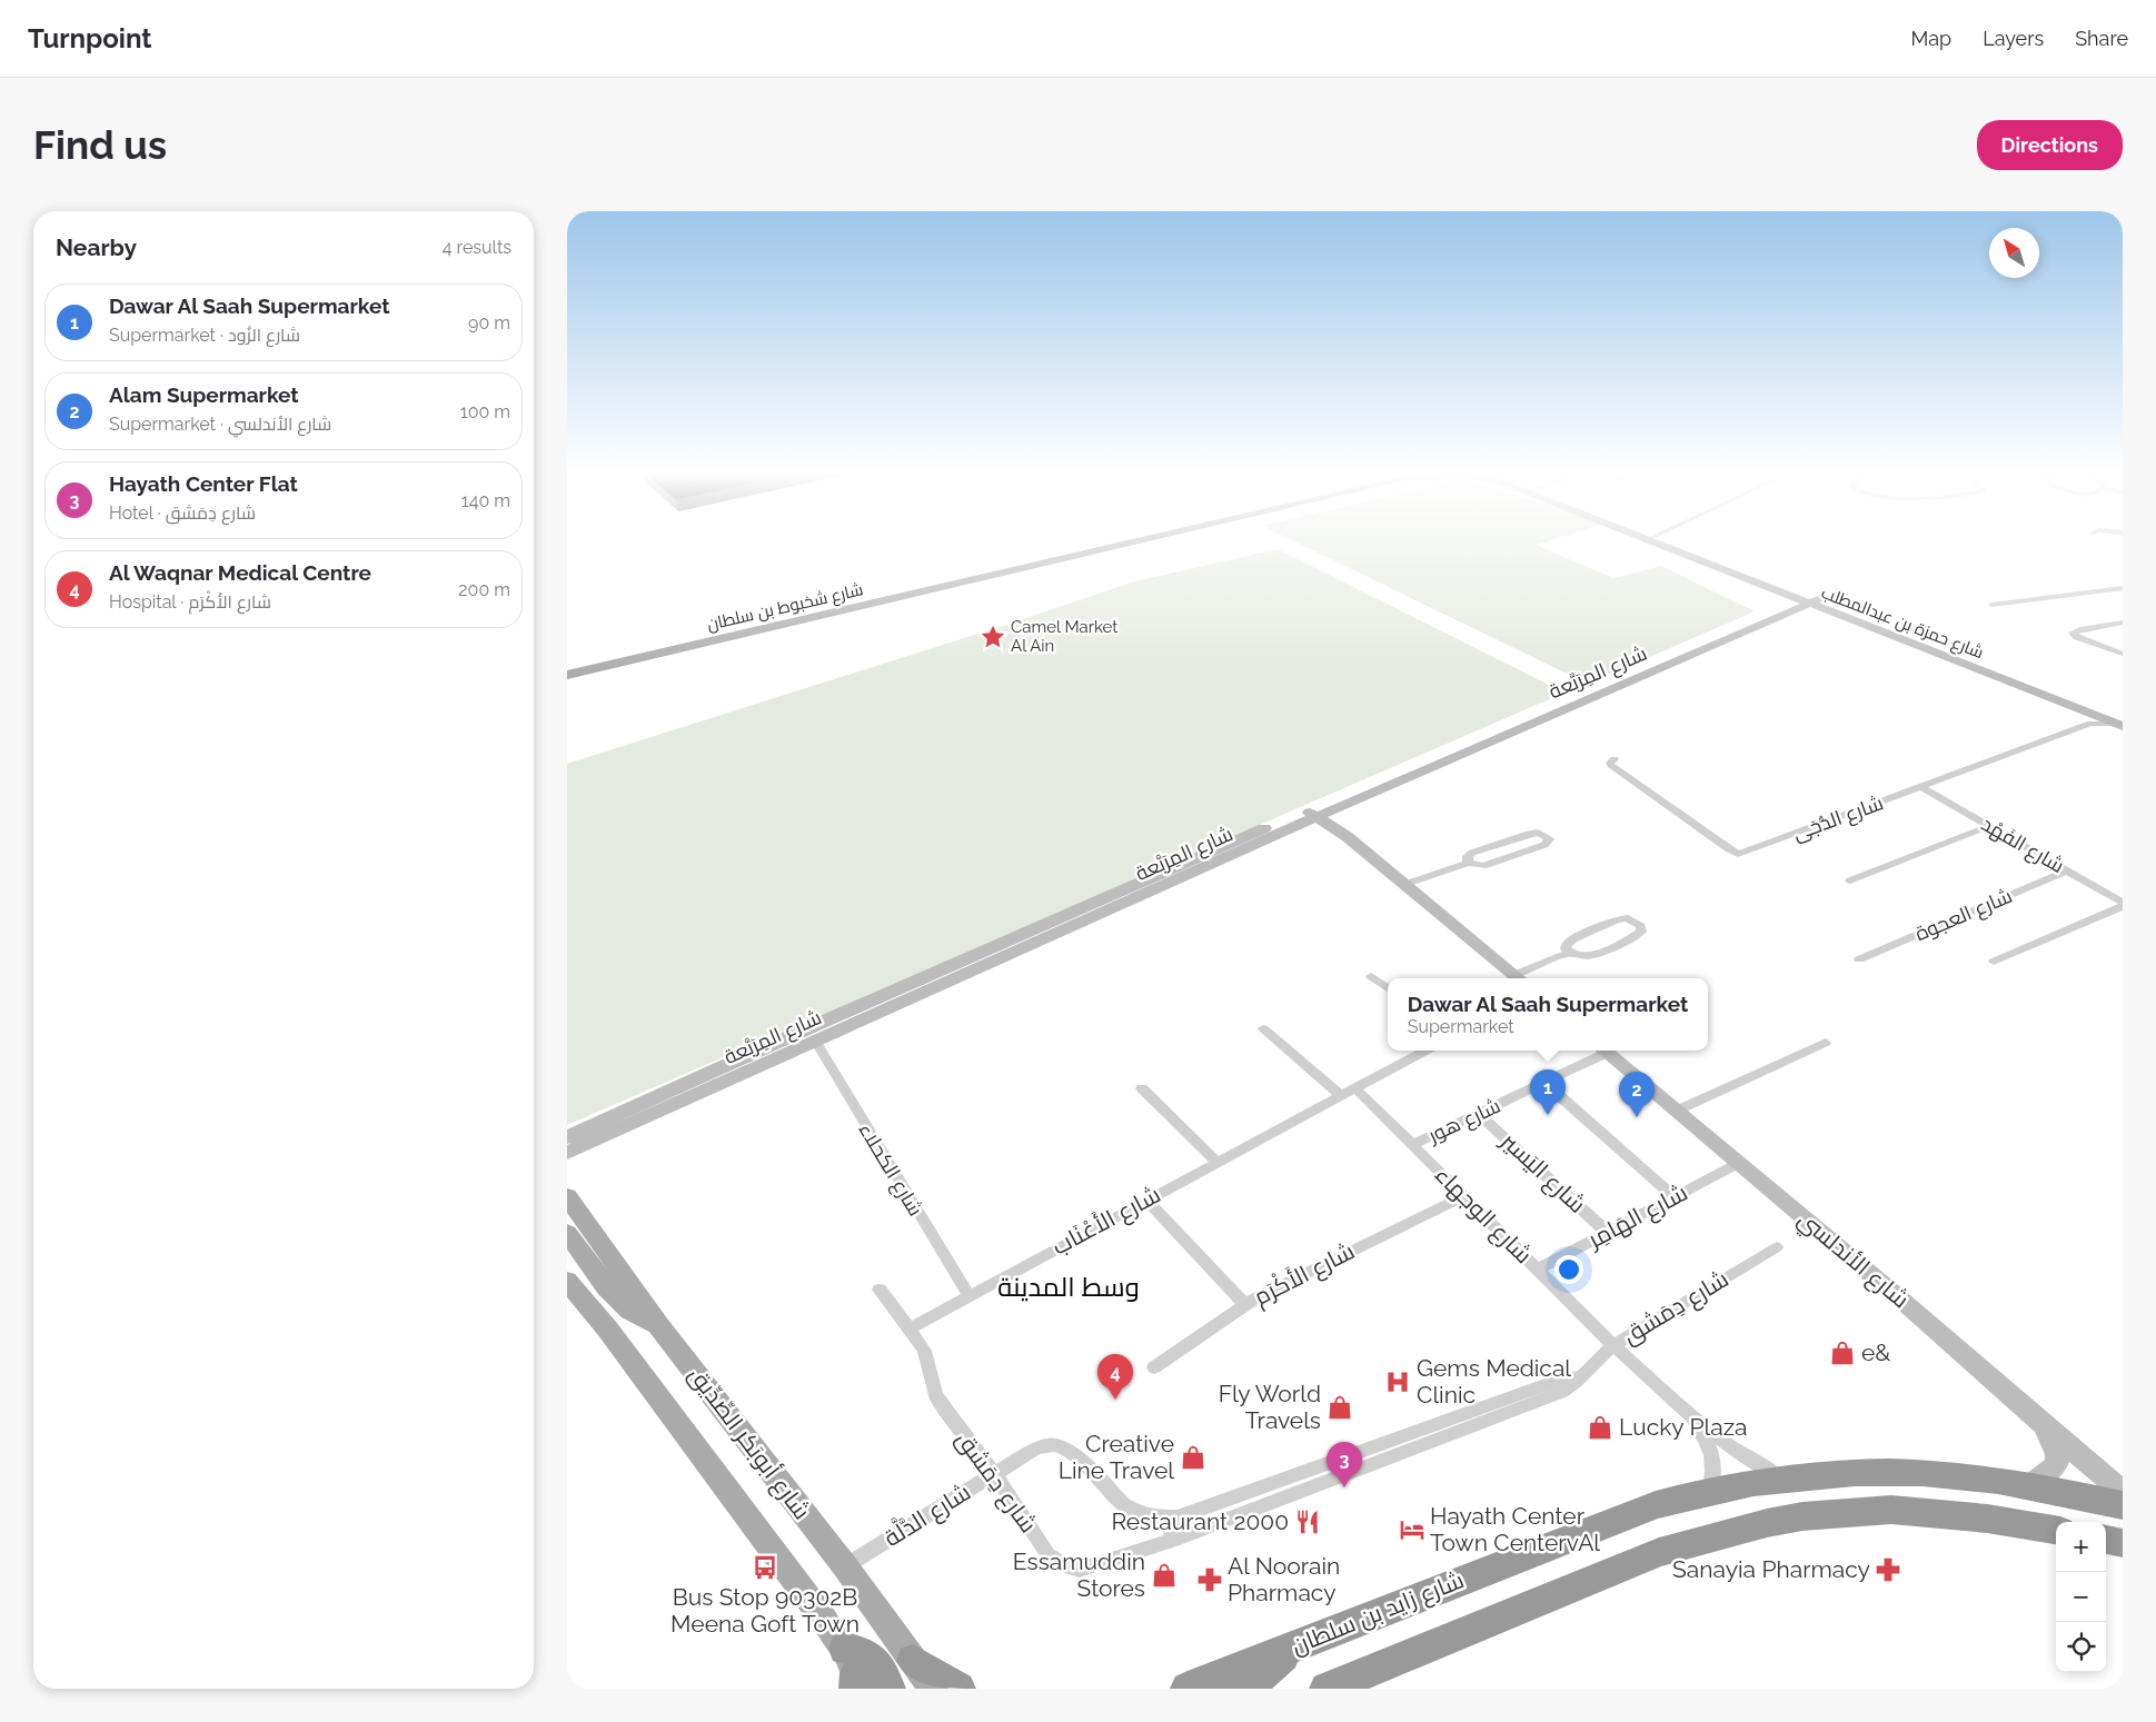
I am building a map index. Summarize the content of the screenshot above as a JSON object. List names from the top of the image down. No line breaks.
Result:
{"streets":{"highway":["شارع زايد بن سلطان"],"main road":["شارع شخبوط بن سلطان","شارع أبوبَكر الصِّدِّيق"],"street":["شارع حمزة بن عبدالمطلب","شارع المِرَبَّعة","شارع الدُّجَى","شارع الفَهْد","شارع العجوة","شارع هور","شارع الكحلاء","شارع اليَسير","شارع الوجهاء","شارع الهَامِر","شارع الأَعْنَاب","شارع الأندلسي","شارع الأَكْرَم","شارع دِمَشق","شارع الدَّلَّة"]},"crossings":[["شارع حمزة بن عبدالمطلب","شارع المِرَبَّعة"],["شارع حمزة بن عبدالمطلب","شارع الدُّجَى"],["شارع المِرَبَّعة","شارع الكحلاء"],["شارع الدُّجَى","شارع الفَهْد"],["شارع الفَهْد","شارع العجوة"],["شارع هور","شارع اليَسير"],["شارع هور","شارع الوجهاء"],["شارع الكحلاء","شارع الأَعْنَاب"],["شارع اليَسير","شارع الهَامِر"],["شارع الوجهاء","شارع الهَامِر"],["شارع الوجهاء","شارع الأَعْنَاب"],["شارع الوجهاء","شارع الأَكْرَم"],["شارع الوجهاء","شارع دِمَشق"],["شارع الوجهاء","شارع زايد بن سلطان"],["شارع الهَامِر","شارع الأندلسي"],["شارع الأَعْنَاب","شارع دِمَشق"],["شارع الأندلسي","شارع زايد بن سلطان"],["شارع دِمَشق","شارع الدَّلَّة"],["شارع أبوبَكر الصِّدِّيق","شارع الدَّلَّة"]],"districts":["وسط المدينة"],"places":{"place":["Camel Market Al Ain"],"shop":["e&","Fly World Travels","Lucky Plaza","Creative Line Travel","Essamuddin Stores"],"hospital":["Gems Medical Clinic"],"restaurant":["Restaurant 2000"],"hotel":["Hayath Center Town CentervAl"],"bus stop":["Bus Stop 90302B Meena Goft Town"],"pharmacy":["Sanayia Pharmacy","Al Noorain Pharmacy"]},"north":"top left","page":{"header":"Turnpoint","nav":["Map","Layers","Share"],"buttons":"Directions","title":"Find us","heading":["Nearby","4 results"],"list":[{"mark":"1","name":"Dawar Al Saah Supermarket","note":"Supermarket · شارع الزُود","value":"90 m"},{"mark":"2","name":"Alam Supermarket","note":"Supermarket · شارع الأندلسي","value":"100 m"},{"mark":"3","name":"Hayath Center Flat","note":"Hotel · شارع دِمَشق","value":"140 m"},{"mark":"4","name":"Al Waqnar Medical Centre","note":"Hospital · شارع الأَكْرَم","value":"200 m"}],"popup":["Dawar Al Saah Supermarket","Supermarket"],"pins":["1","2","4","3"],"map_buttons":["+","−"]}}
